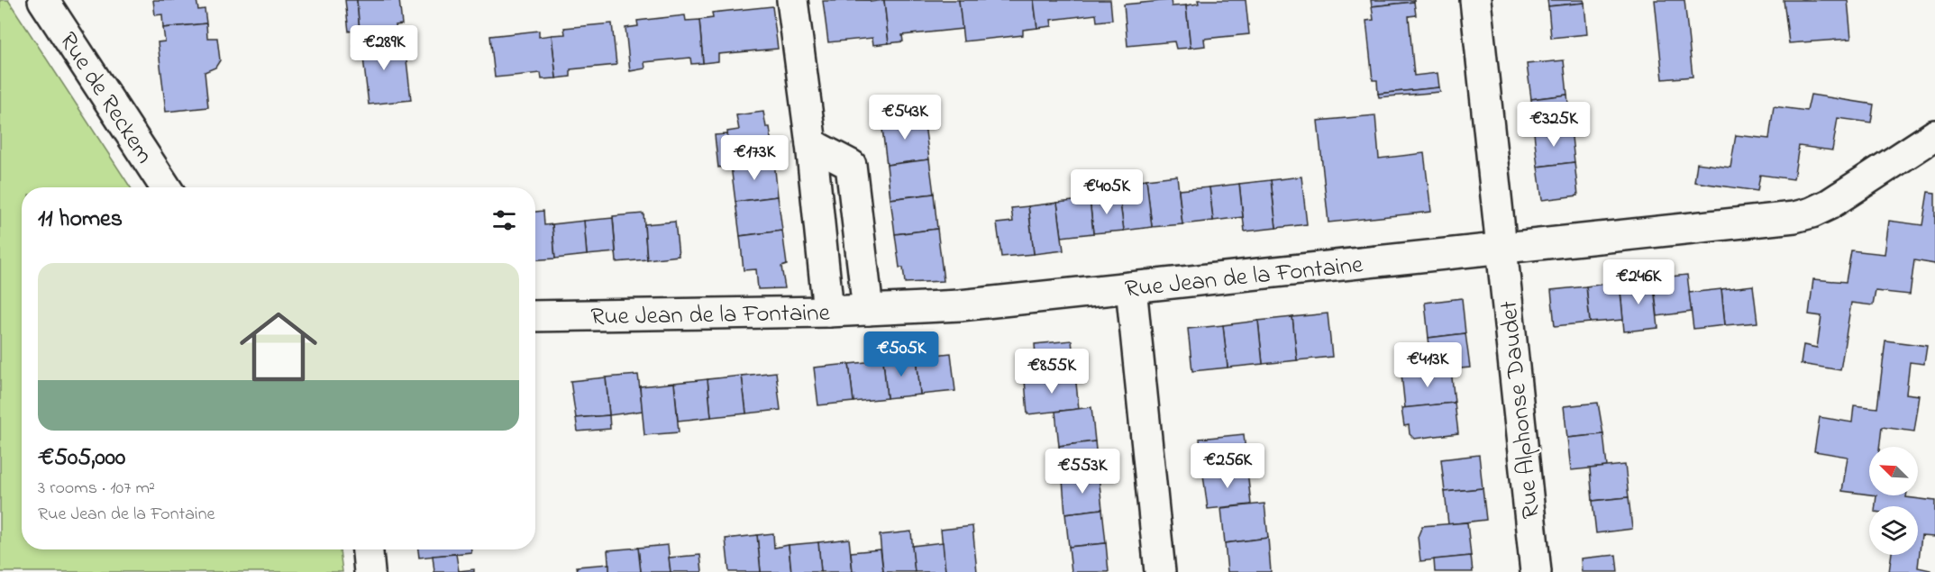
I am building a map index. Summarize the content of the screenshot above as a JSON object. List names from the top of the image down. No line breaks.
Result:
{"streets":{"street":["Rue de Reckem","Rue Jean de la Fontaine","Rue Alphonse Daudet"]},"crossings":[["Rue Jean de la Fontaine","Rue Alphonse Daudet"]],"north":"top left","page":{"price":["€289K","€543K","€325K","€173K","€405K","€246K","€505K","€413K","€855K","€256K","€553K"],"heading":"11 homes","list":[{"name":"€505,000","note":"3 rooms · 107 m² · Rue Jean de la Fontaine"}]}}
